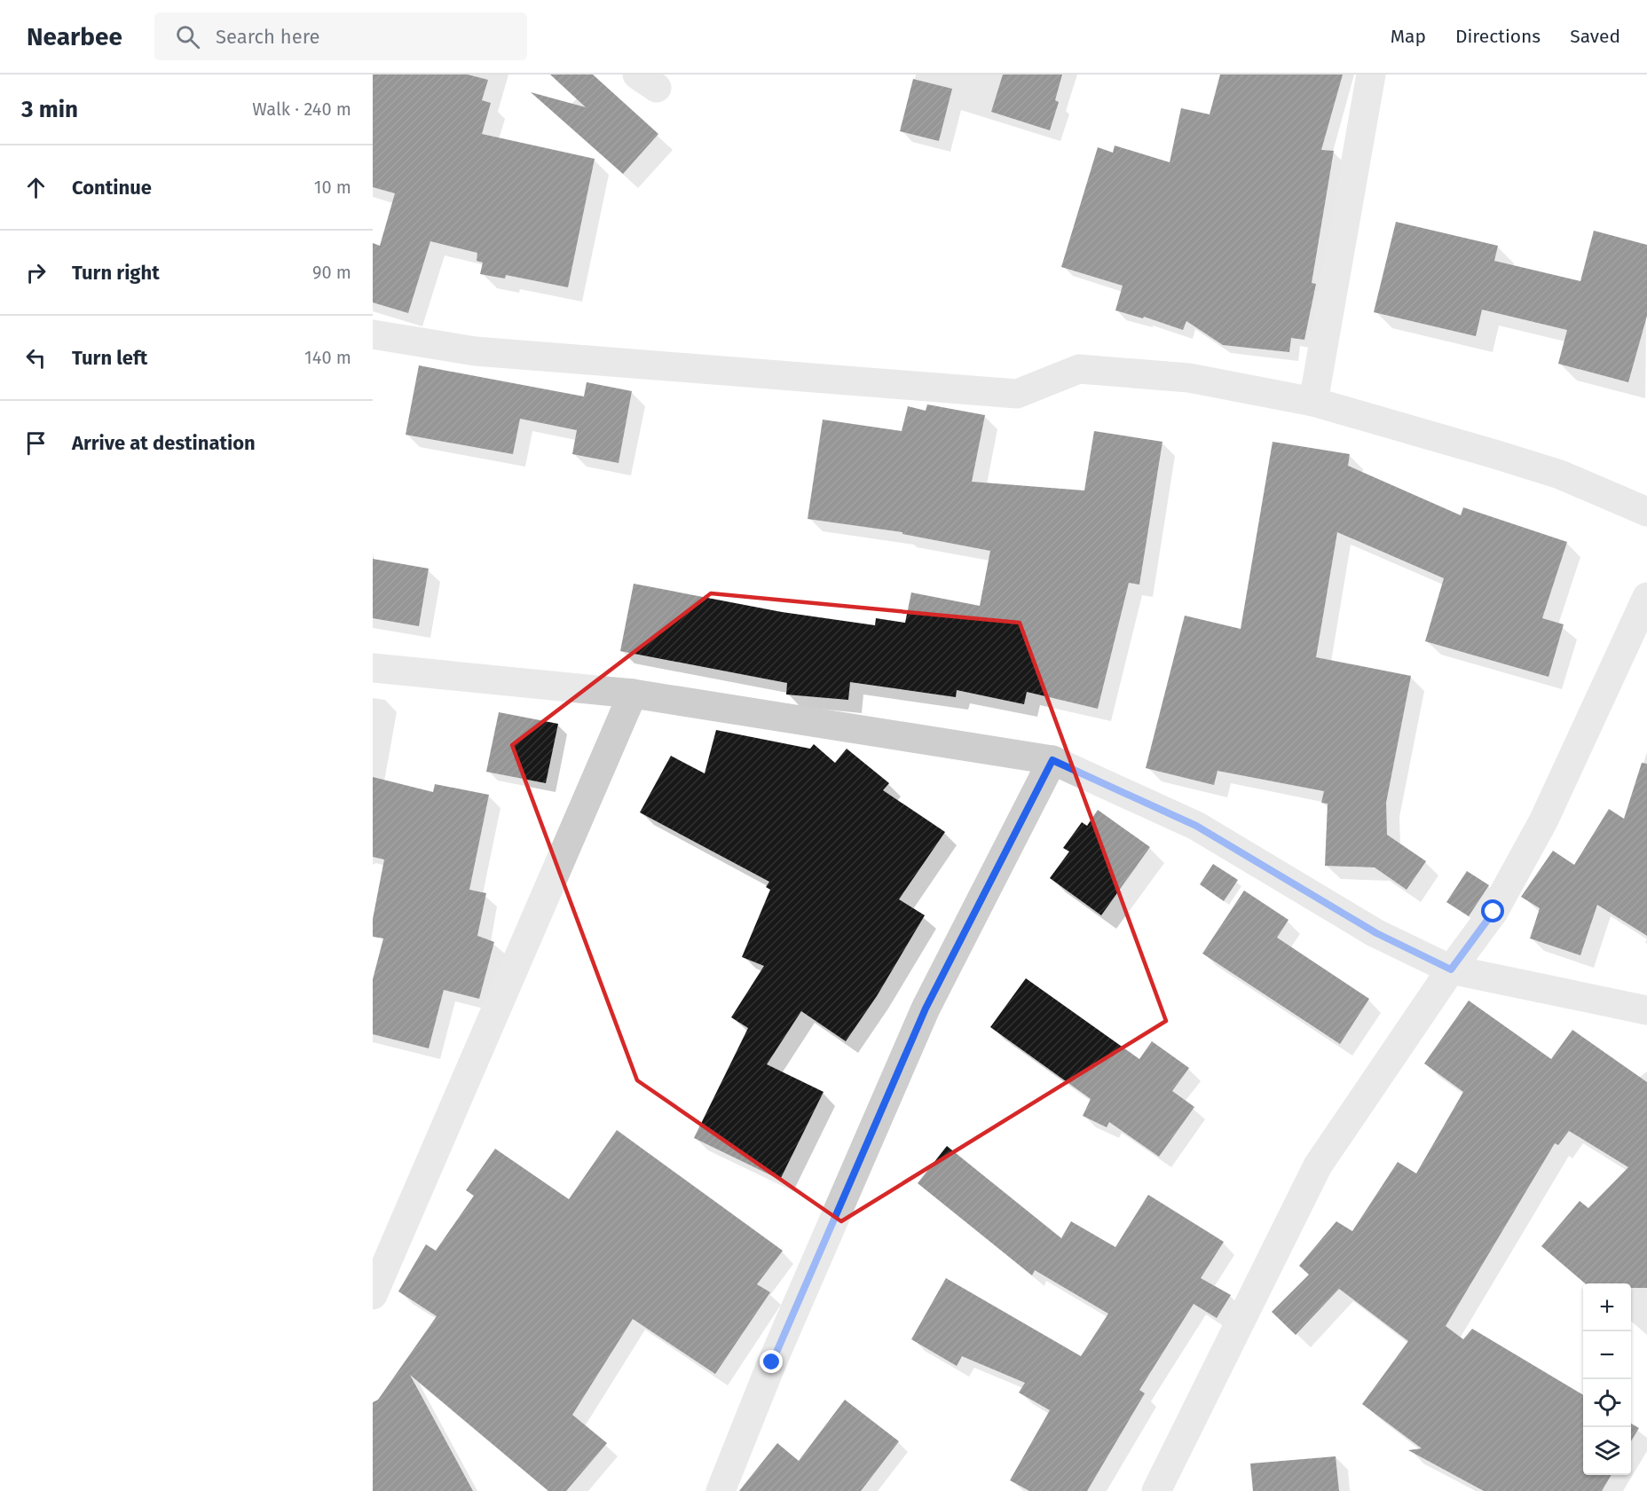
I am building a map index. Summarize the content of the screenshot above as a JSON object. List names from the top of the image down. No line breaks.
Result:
{"page":{"header":"Nearbee","search":"Search here","nav":["Map","Directions","Saved"],"heading":["3 min","Walk · 240 m"],"list":[["Continue","10 m"],["Turn right","90 m"],["Turn left","140 m"],"Arrive at destination"],"map_buttons":["+","−"]}}
